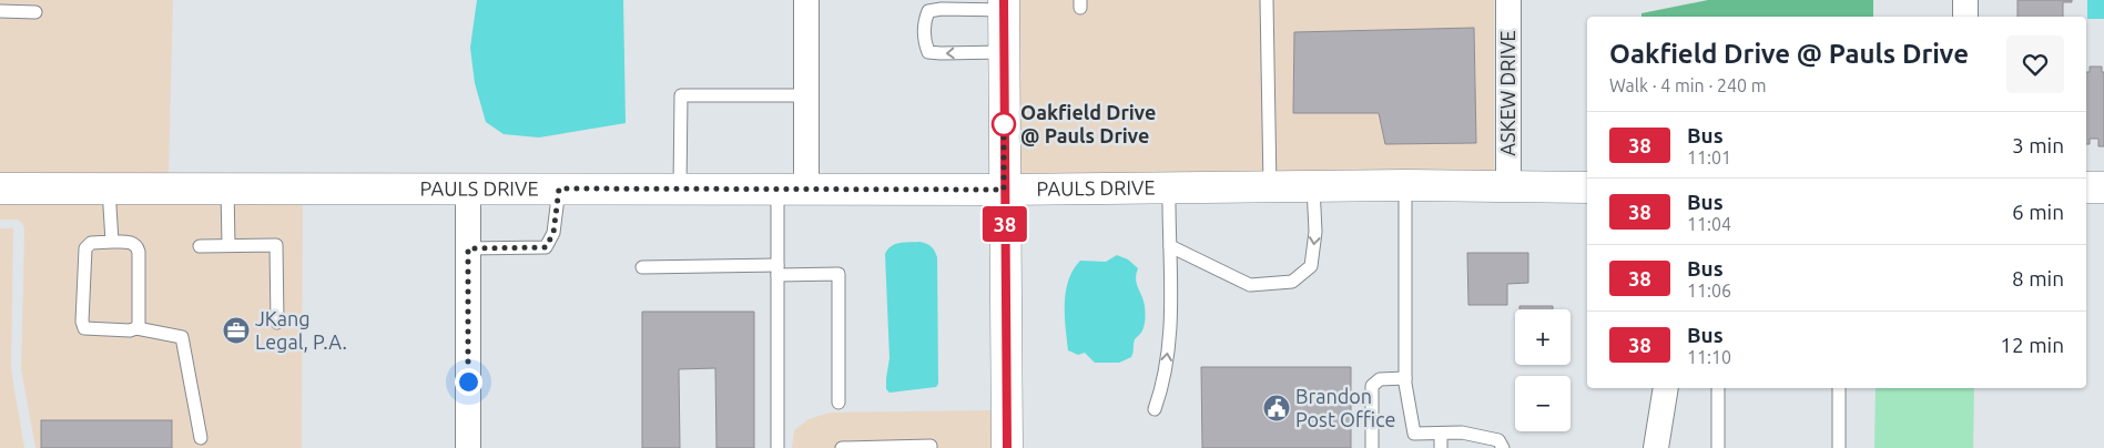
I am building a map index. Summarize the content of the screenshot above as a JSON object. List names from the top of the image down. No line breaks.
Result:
{"streets":{"street":["ASKEW DRIVE","PAULS DRIVE"]},"crossings":[["ASKEW DRIVE","PAULS DRIVE"]],"places":{"other":["Oakfield Drive @ Pauls Drive"],"office":["JKang Legal, P.A."],"public building":["Brandon Post Office"]},"lines":["bus line 38"],"page":{"on_map":"38","heading":["Oakfield Drive @ Pauls Drive","Walk · 4 min · 240 m"],"list":[{"mark":"38","name":"Bus","note":"11:01","value":"3 min"},{"mark":"38","name":"Bus","note":"11:04","value":"6 min"},{"mark":"38","name":"Bus","note":"11:06","value":"8 min"},{"mark":"38","name":"Bus","note":"11:10","value":"12 min"}],"map_buttons":["+","−"]}}
